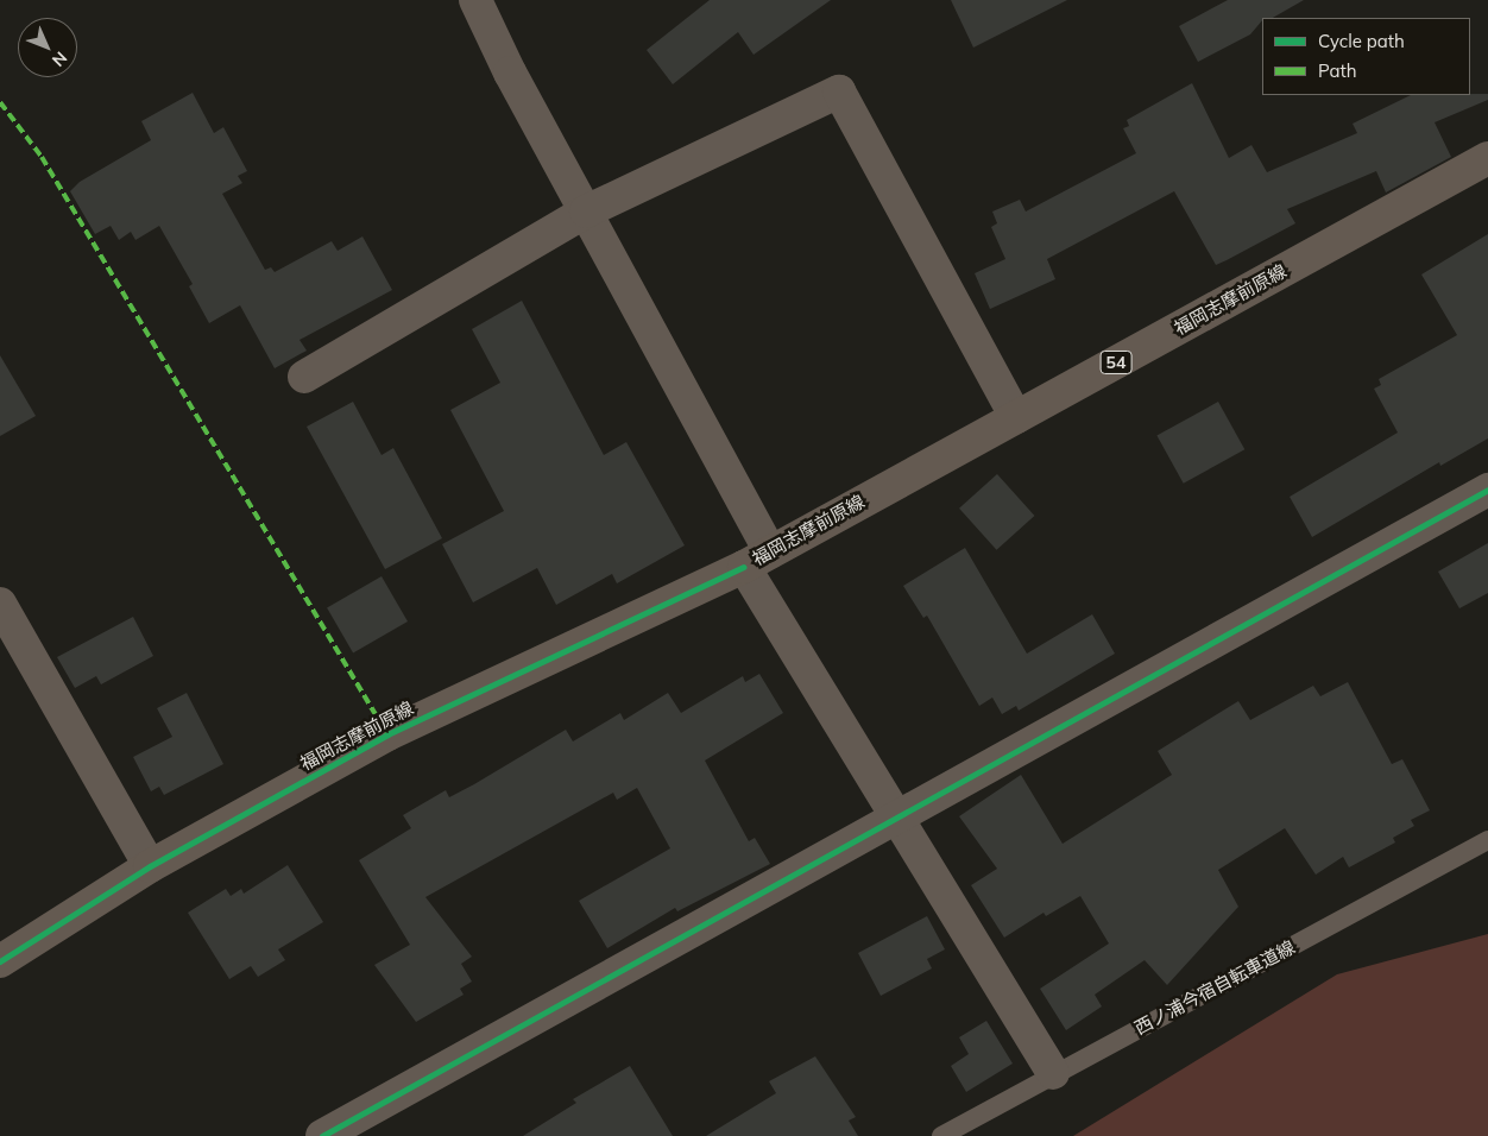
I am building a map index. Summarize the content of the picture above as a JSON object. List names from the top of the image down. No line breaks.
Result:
{"streets":{"main road":["福岡志摩前原線","54"],"lane":["西ノ浦今宿自転車道線"]},"legend":["Cycle path","Path"],"north":"bottom right"}
